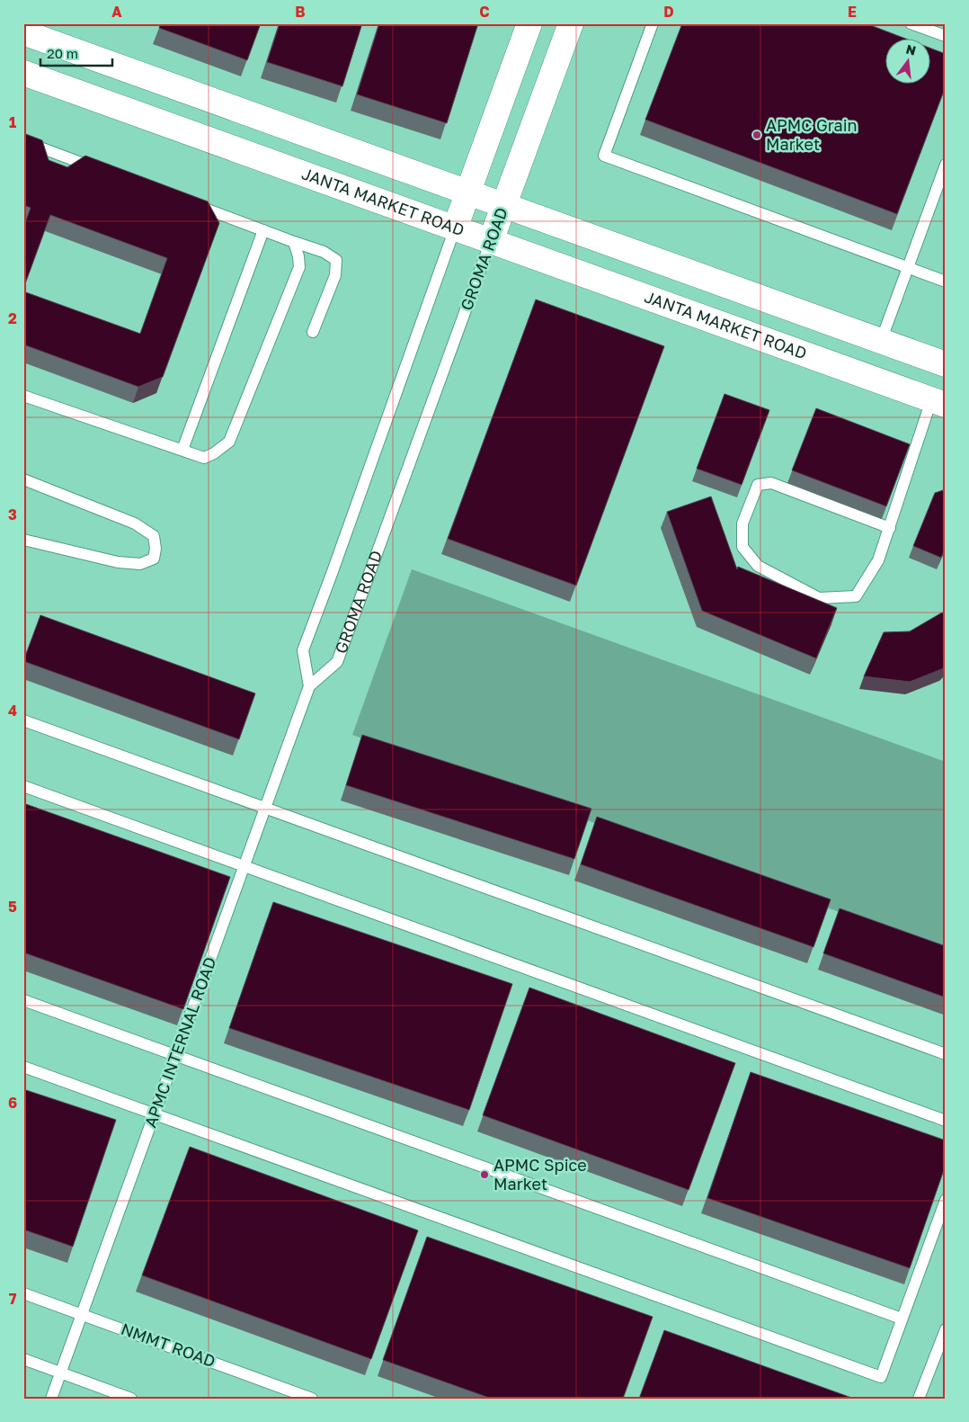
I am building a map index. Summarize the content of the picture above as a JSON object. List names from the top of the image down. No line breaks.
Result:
{"streets":{"main road":["JANTA MARKET ROAD","GROMA ROAD"],"lane":["APMC INTERNAL ROAD","NMMT ROAD"]},"crossings":[["JANTA MARKET ROAD","GROMA ROAD"],["GROMA ROAD","APMC INTERNAL ROAD"],["APMC INTERNAL ROAD","NMMT ROAD"]],"places":["APMC Grain Market","APMC Spice Market"],"scale_bar":"20 m","north":"top","grid":{"columns":["A","B","C","D","E"],"rows":["1","2","3","4","5","6","7"]}}
